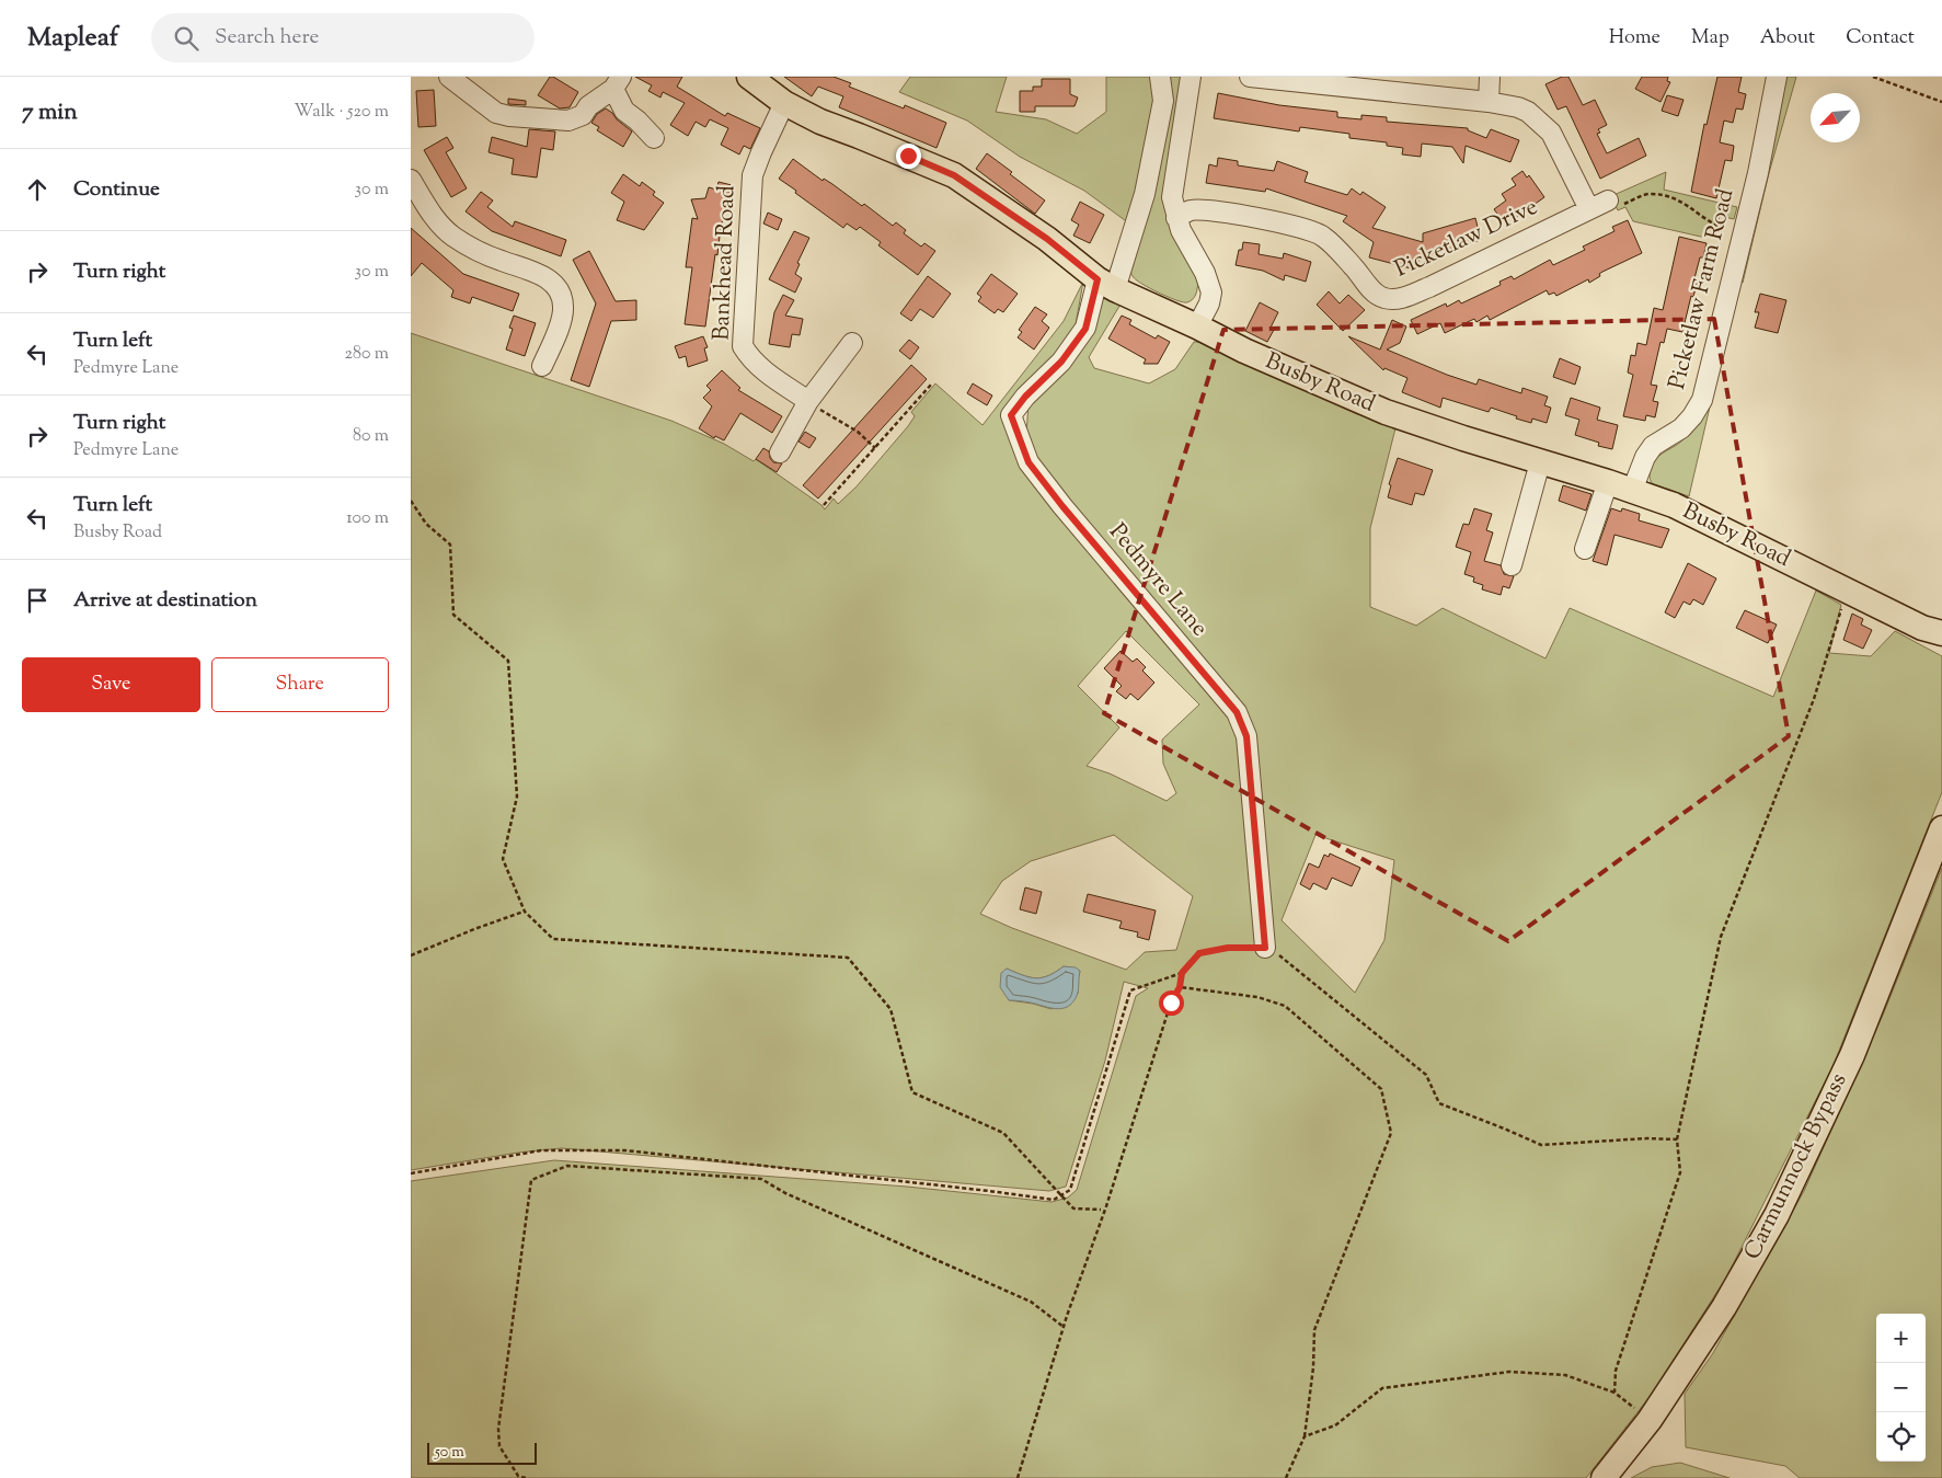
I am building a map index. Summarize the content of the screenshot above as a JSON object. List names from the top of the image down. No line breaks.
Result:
{"streets":{"main road":["Busby Road","Carmunnock Bypass"],"street":["Picketlaw Drive","Bankhead Road","Picketlaw Farm Road","Pedmyre Lane"]},"crossings":[["Bankhead Road","Busby Road"],["Picketlaw Farm Road","Busby Road"],["Busby Road","Pedmyre Lane"]],"scale_bar":"50 m","north":"bottom left","page":{"header":"Mapleaf","search":"Search here","nav":["Home","Map","About","Contact"],"heading":["7 min","Walk · 520 m"],"list":[["Continue","30 m"],["Turn right","30 m"],["Turn left","Pedmyre Lane","280 m"],["Turn right","Pedmyre Lane","80 m"],["Turn left","Busby Road","100 m"],"Arrive at destination"],"buttons":["Save","Share"],"map_buttons":["+","−"],"scale":"50 m"}}
